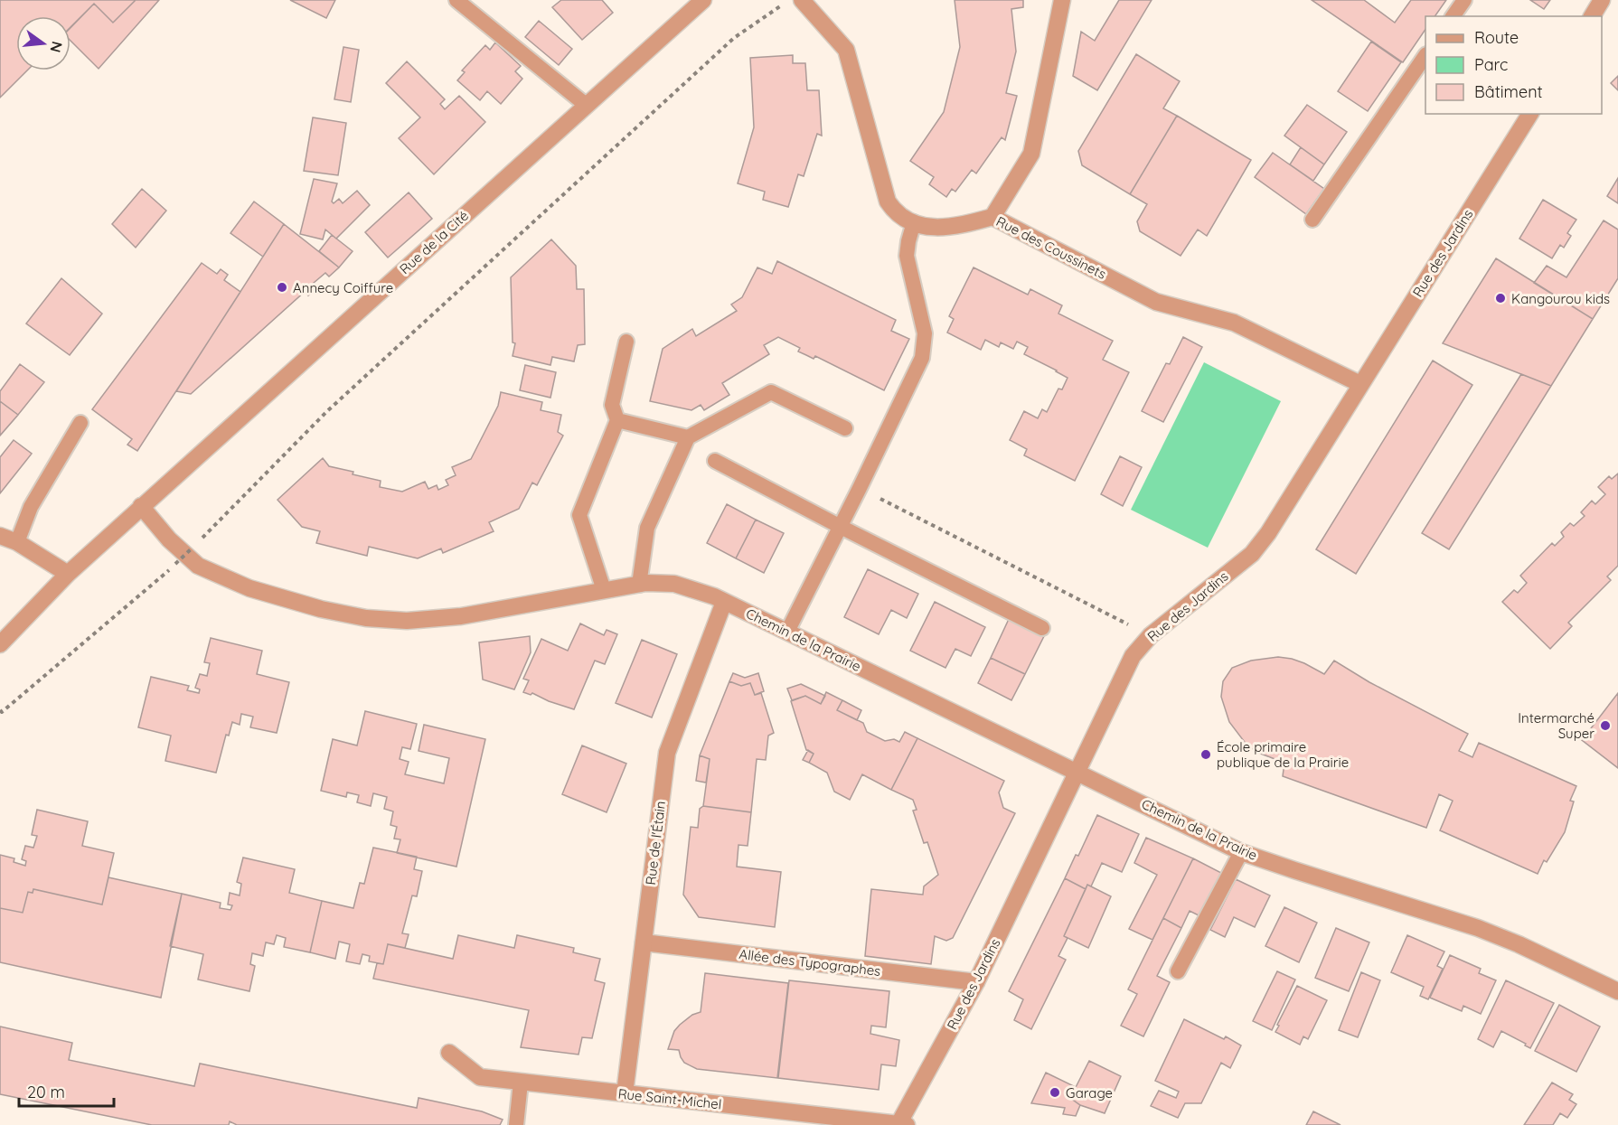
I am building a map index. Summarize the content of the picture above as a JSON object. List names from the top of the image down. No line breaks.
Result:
{"streets":{"street":["Rue de la Cité","Rue des Coussinets","Rue des Jardins","Chemin de la Prairie","Rue de l'Étain","Allée des Typographes","Rue Saint-Michel"]},"crossings":[["Rue de la Cité","Chemin de la Prairie"],["Rue des Coussinets","Rue des Jardins"],["Rue des Jardins","Chemin de la Prairie"],["Rue des Jardins","Allée des Typographes"],["Rue des Jardins","Rue Saint-Michel"],["Chemin de la Prairie","Rue de l'Étain"],["Rue de l'Étain","Allée des Typographes"],["Rue de l'Étain","Rue Saint-Michel"]],"places":["Annecy Coiffure","Kangourou kids","Intermarché Super","École primaire publique de la Prairie","Garage"],"legend":["Route","Parc","Bâtiment"],"scale_bar":"20 m","north":"right"}
